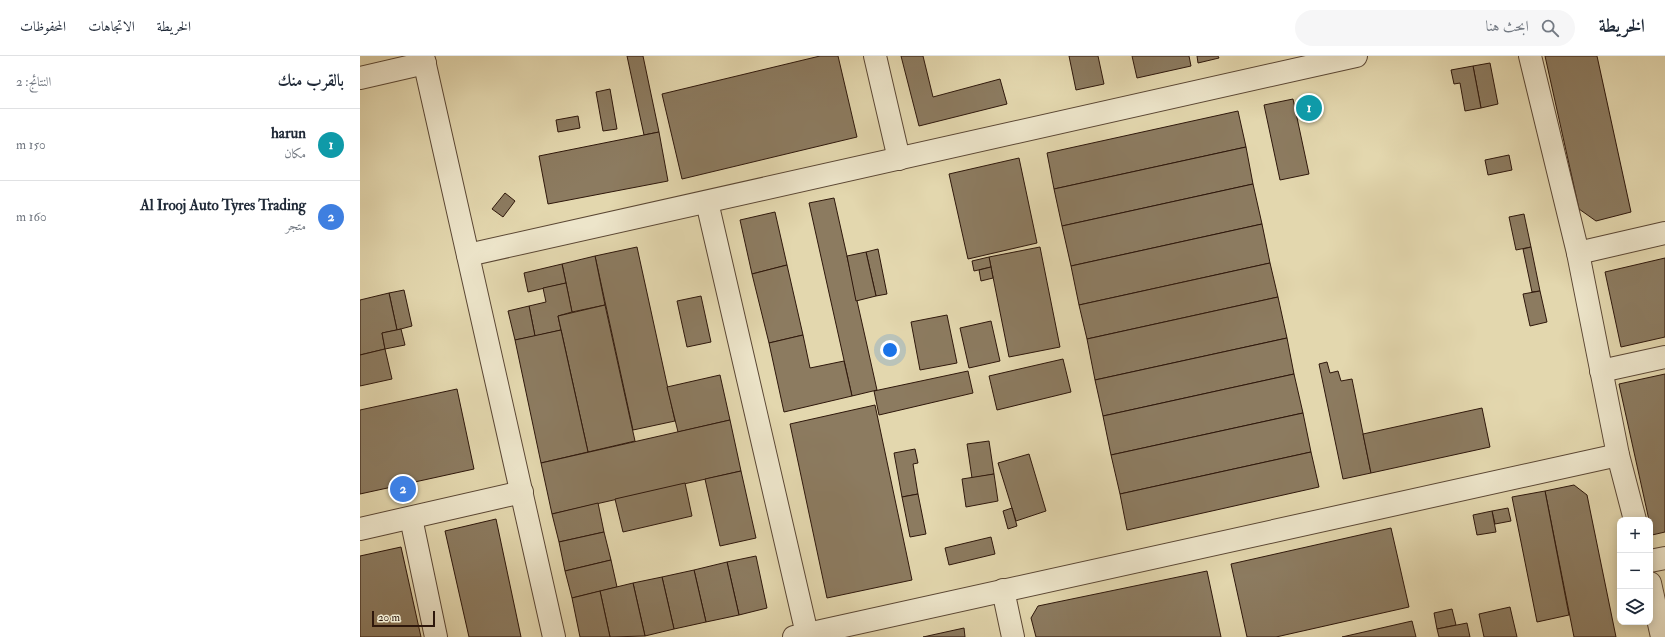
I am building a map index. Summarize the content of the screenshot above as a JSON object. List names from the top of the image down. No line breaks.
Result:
{"scale_bar":"20 m","page":{"header":"الخريطة","search":"ابحث هنا","nav":["الخريطة","الاتجاهات","المحفوظات"],"heading":["بالقرب منك","النتائج: 2"],"pins":["1","2"],"list":[{"mark":"1","name":"harun","note":"مكان","value":"150 m"},{"mark":"2","name":"Al Irooj Auto Tyres Trading","note":"متجر","value":"160 m"}],"map_buttons":["+","−"],"scale":"20 m"}}
